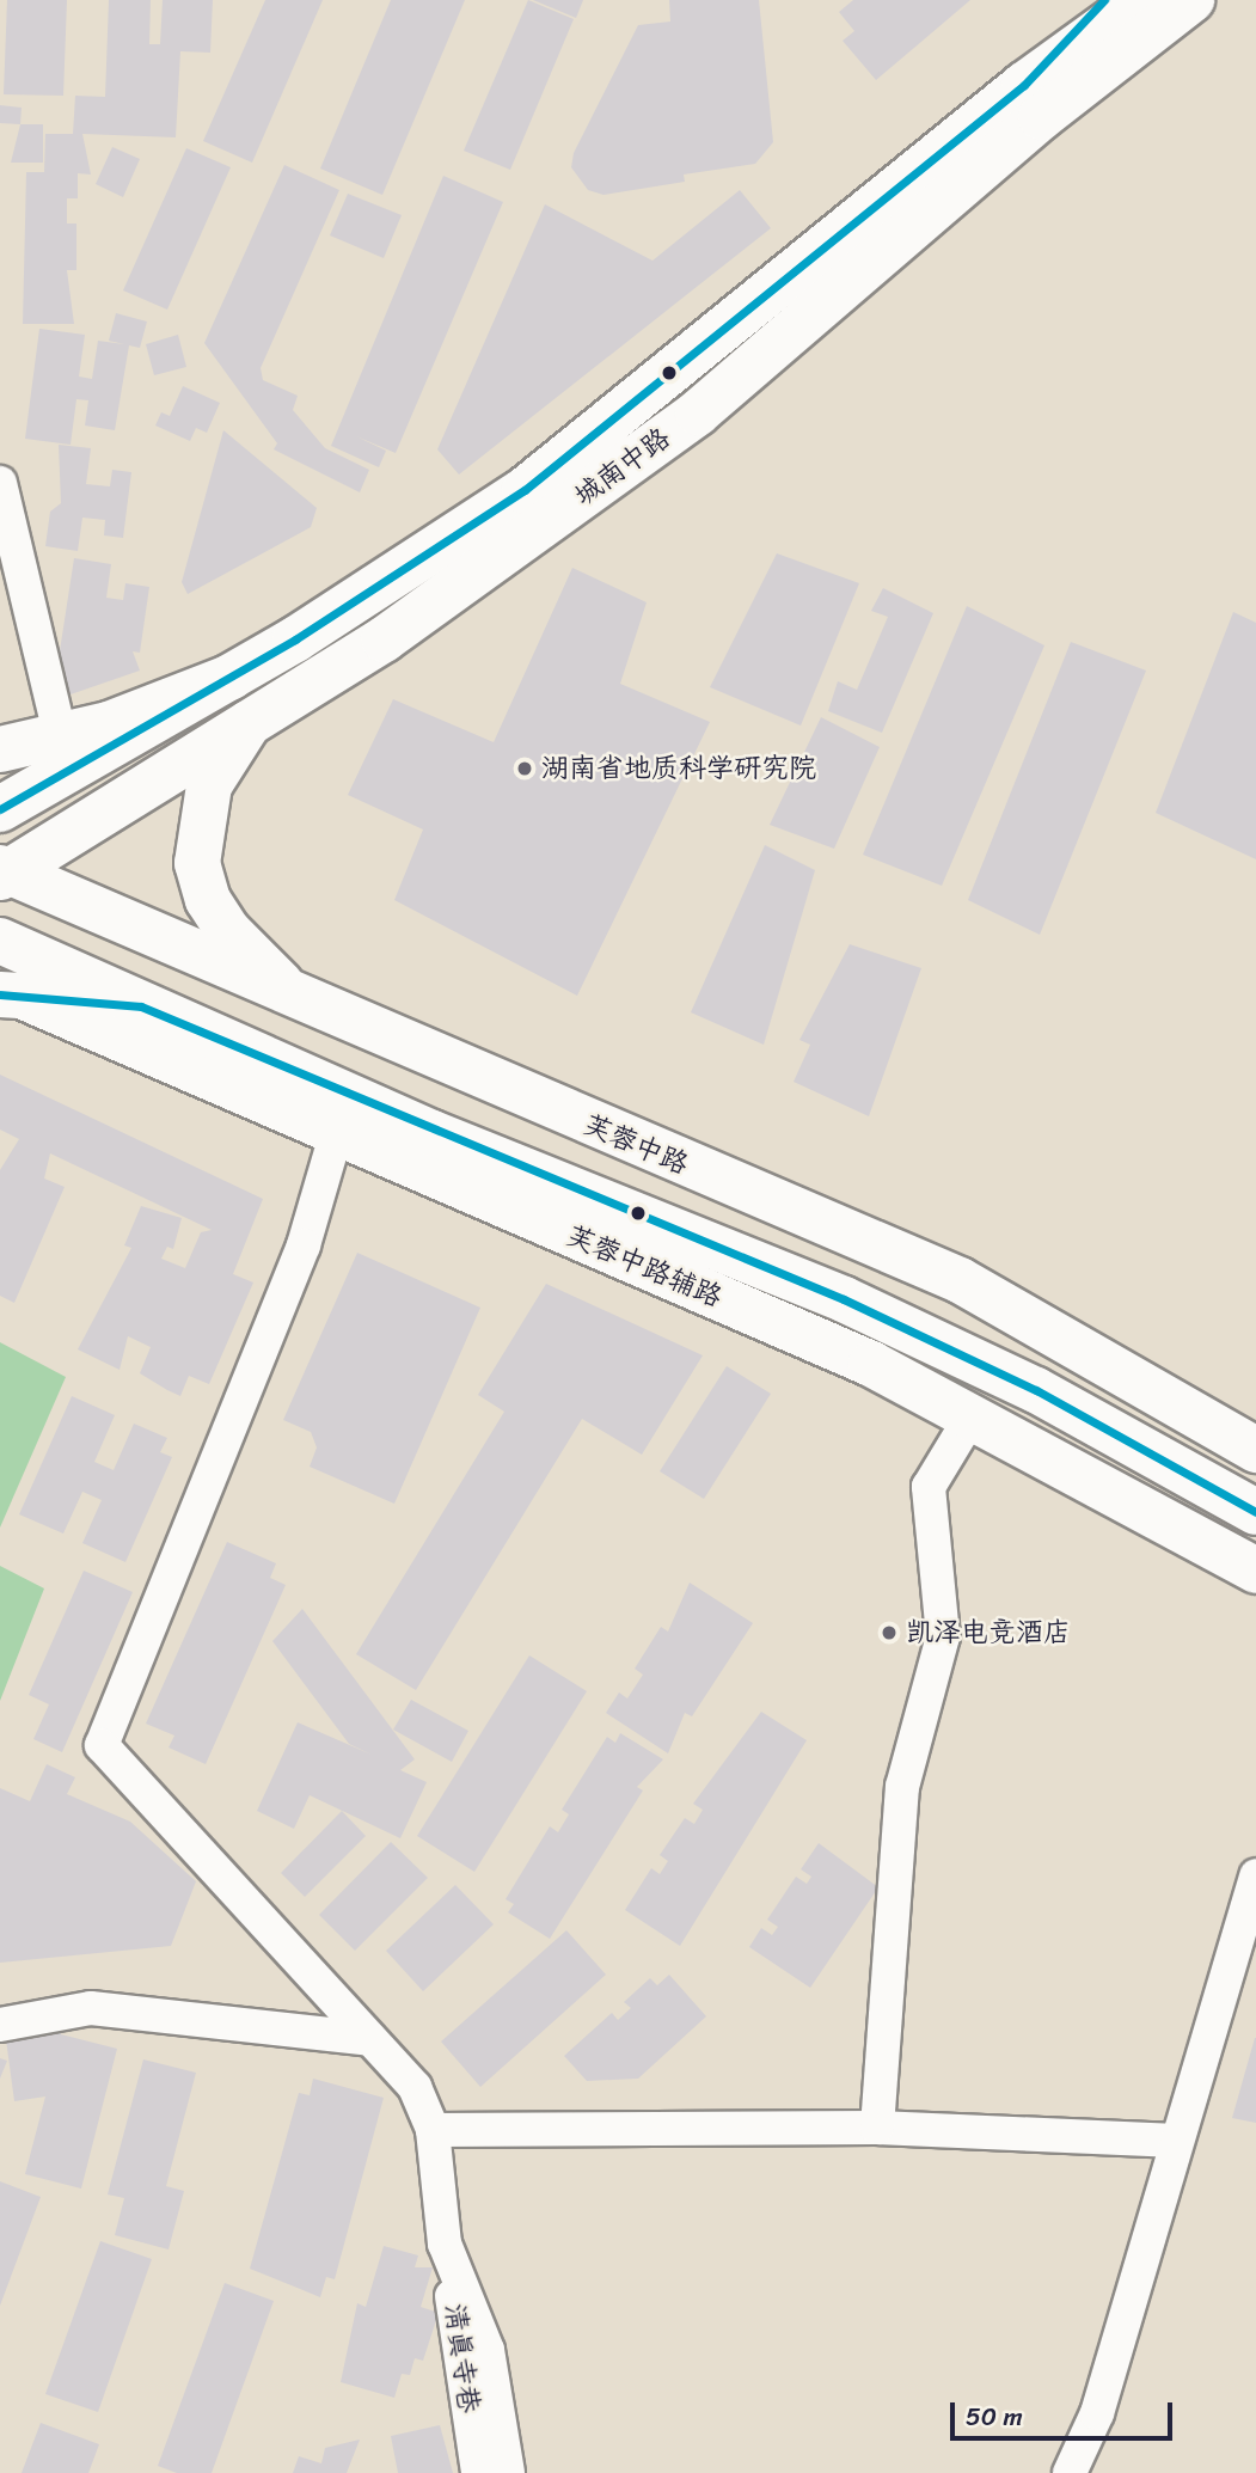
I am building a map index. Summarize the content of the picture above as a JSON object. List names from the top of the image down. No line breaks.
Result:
{"streets":{"main road":["城南中路","芙蓉中路","芙蓉中路辅路"],"street":["清真寺巷"]},"crossings":[["城南中路","芙蓉中路"]],"places":["湖南省地质科学研究院","凯泽电竞酒店"],"scale_bar":"50 m"}
